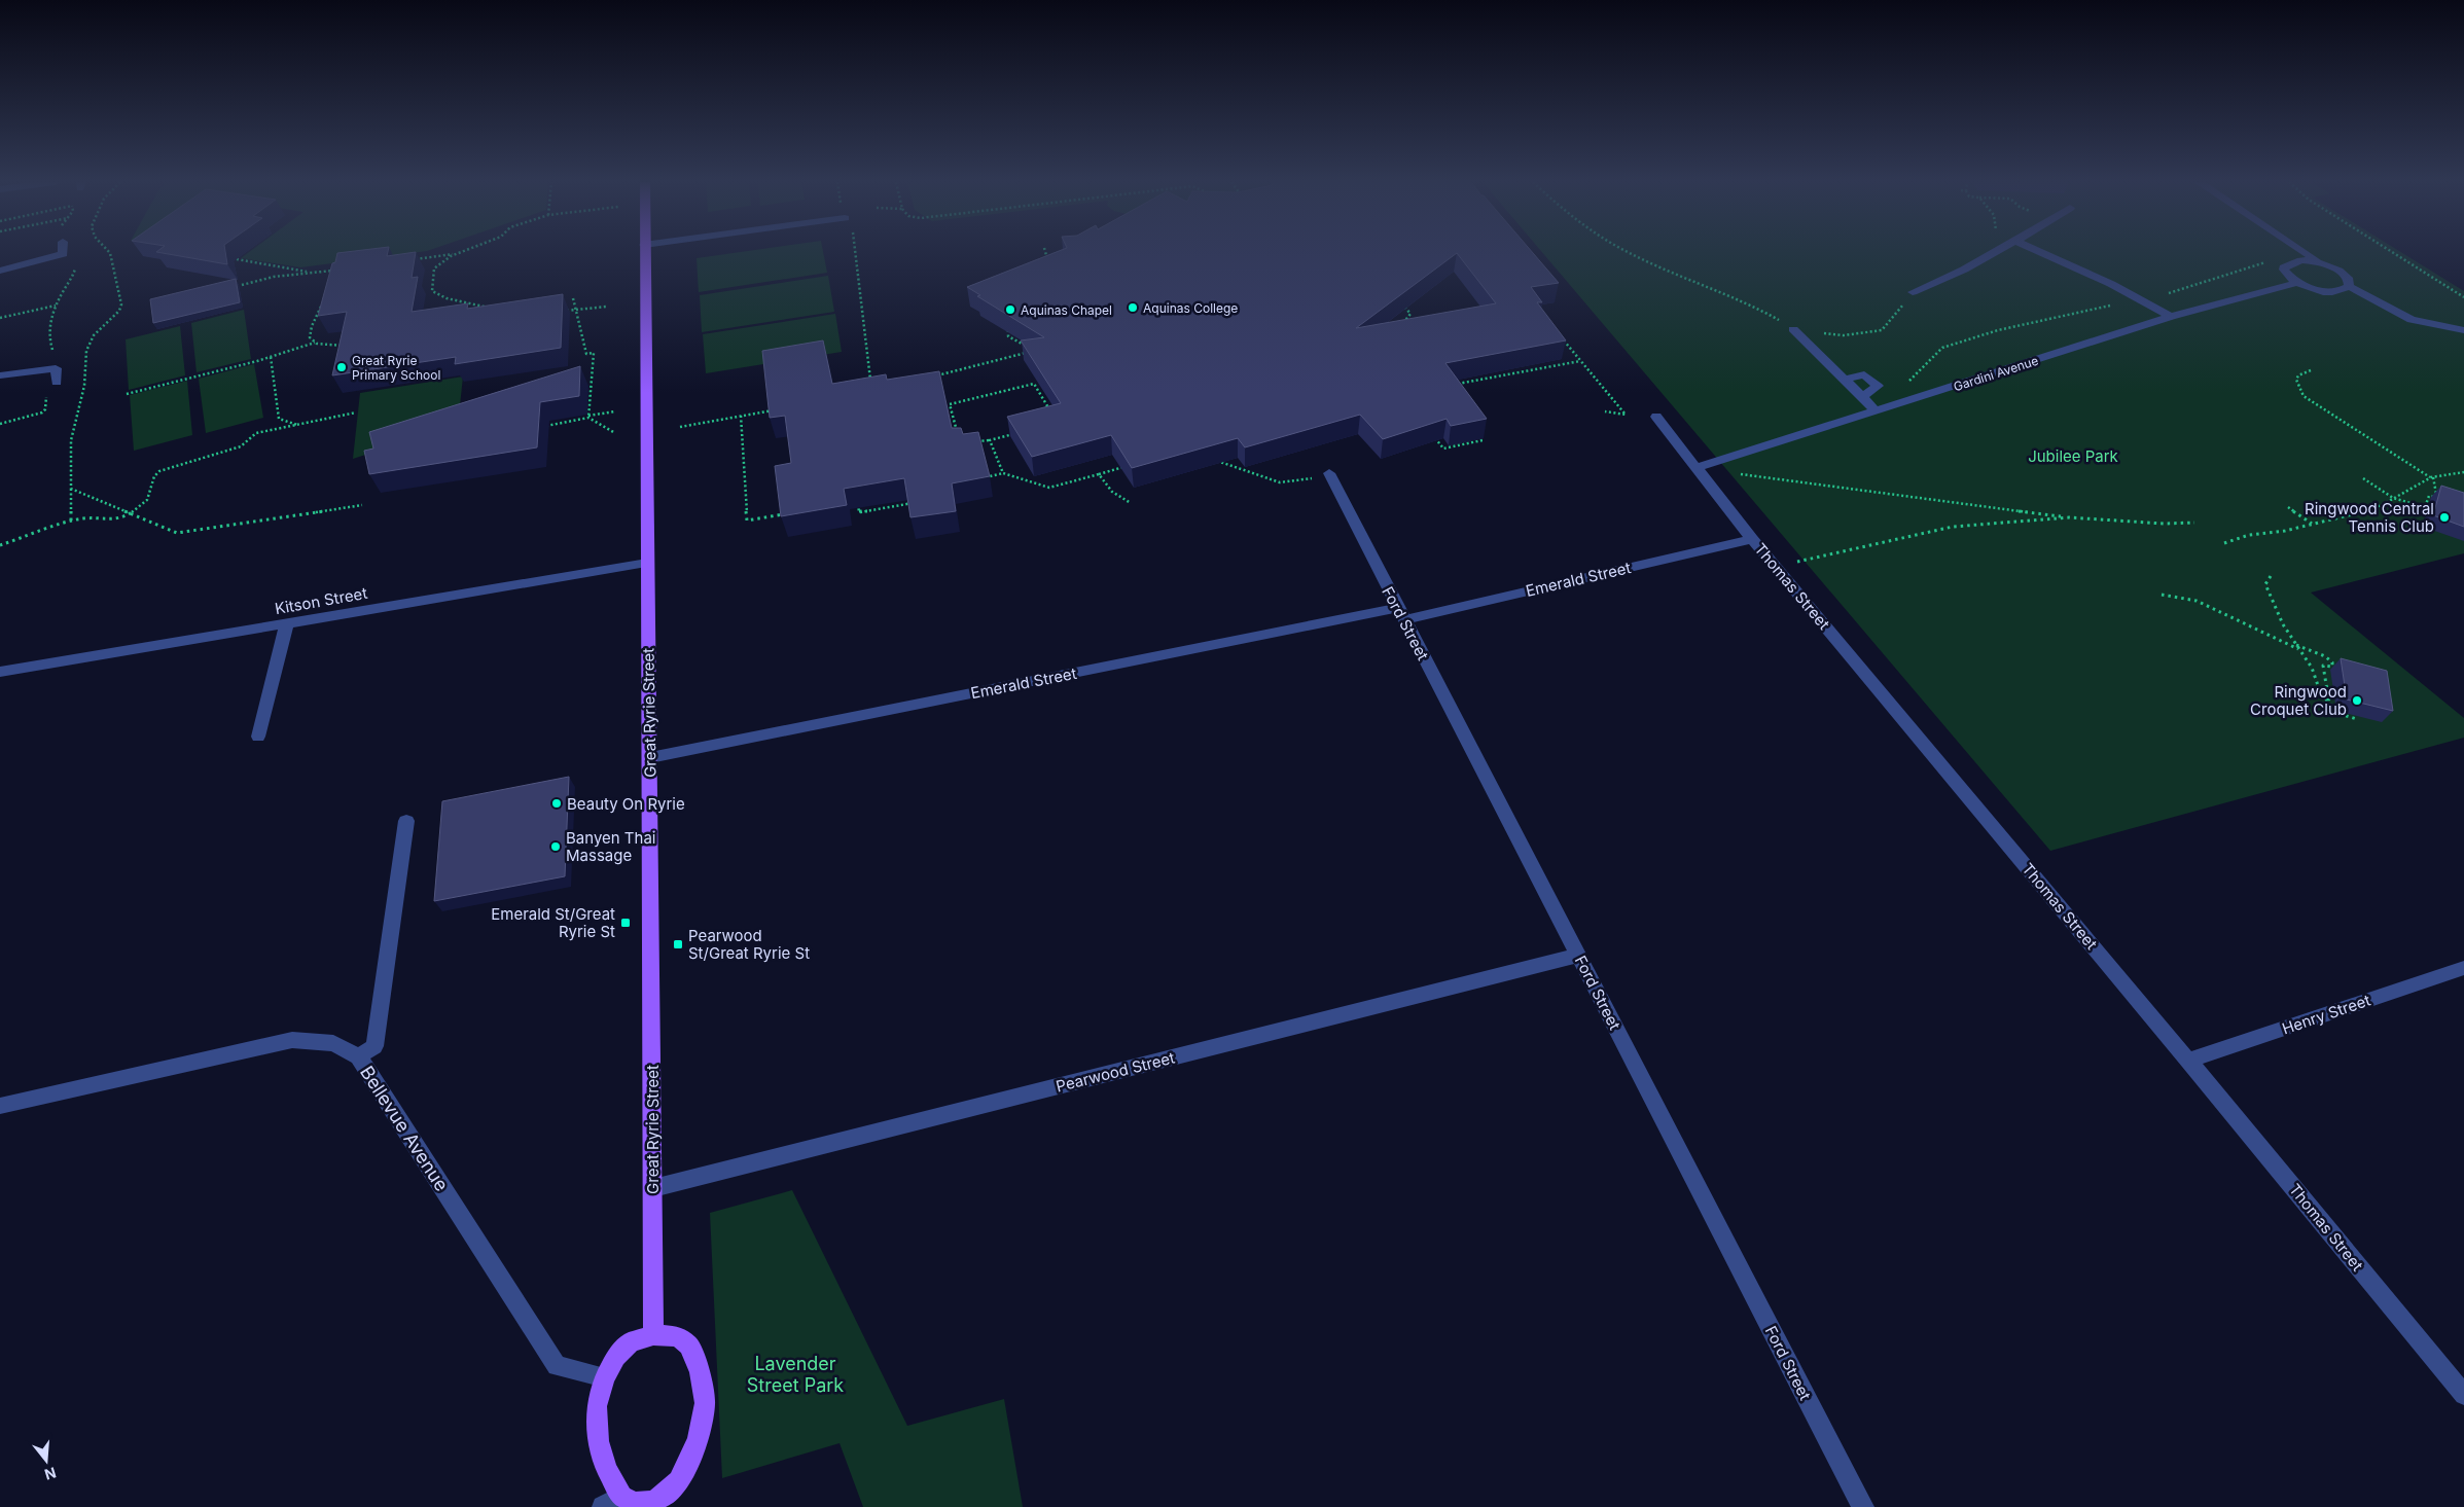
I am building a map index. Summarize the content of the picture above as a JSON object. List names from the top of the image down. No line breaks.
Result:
{"streets":{"main road":["Great Ryrie Street"],"street":["Gardini Avenue","Emerald Street","Thomas Street","Kitson Street","Ford Street","Henry Street","Pearwood Street","Bellevue Avenue"]},"crossings":[["Gardini Avenue","Thomas Street"],["Emerald Street","Thomas Street"],["Emerald Street","Ford Street"],["Emerald Street","Great Ryrie Street"],["Thomas Street","Henry Street"],["Kitson Street","Great Ryrie Street"],["Ford Street","Pearwood Street"],["Great Ryrie Street","Pearwood Street"],["Great Ryrie Street","Bellevue Avenue"]],"parks":["Jubilee Park","Lavender Street Park"],"places":{"other":["Aquinas College","Aquinas Chapel","Great Ryrie Primary School","Ringwood Central Tennis Club","Ringwood Croquet Club","Beauty On Ryrie","Banyen Thai Massage"],"transit":["Emerald St/Great Ryrie St","Pearwood St/Great Ryrie St"]},"north":"bottom"}
